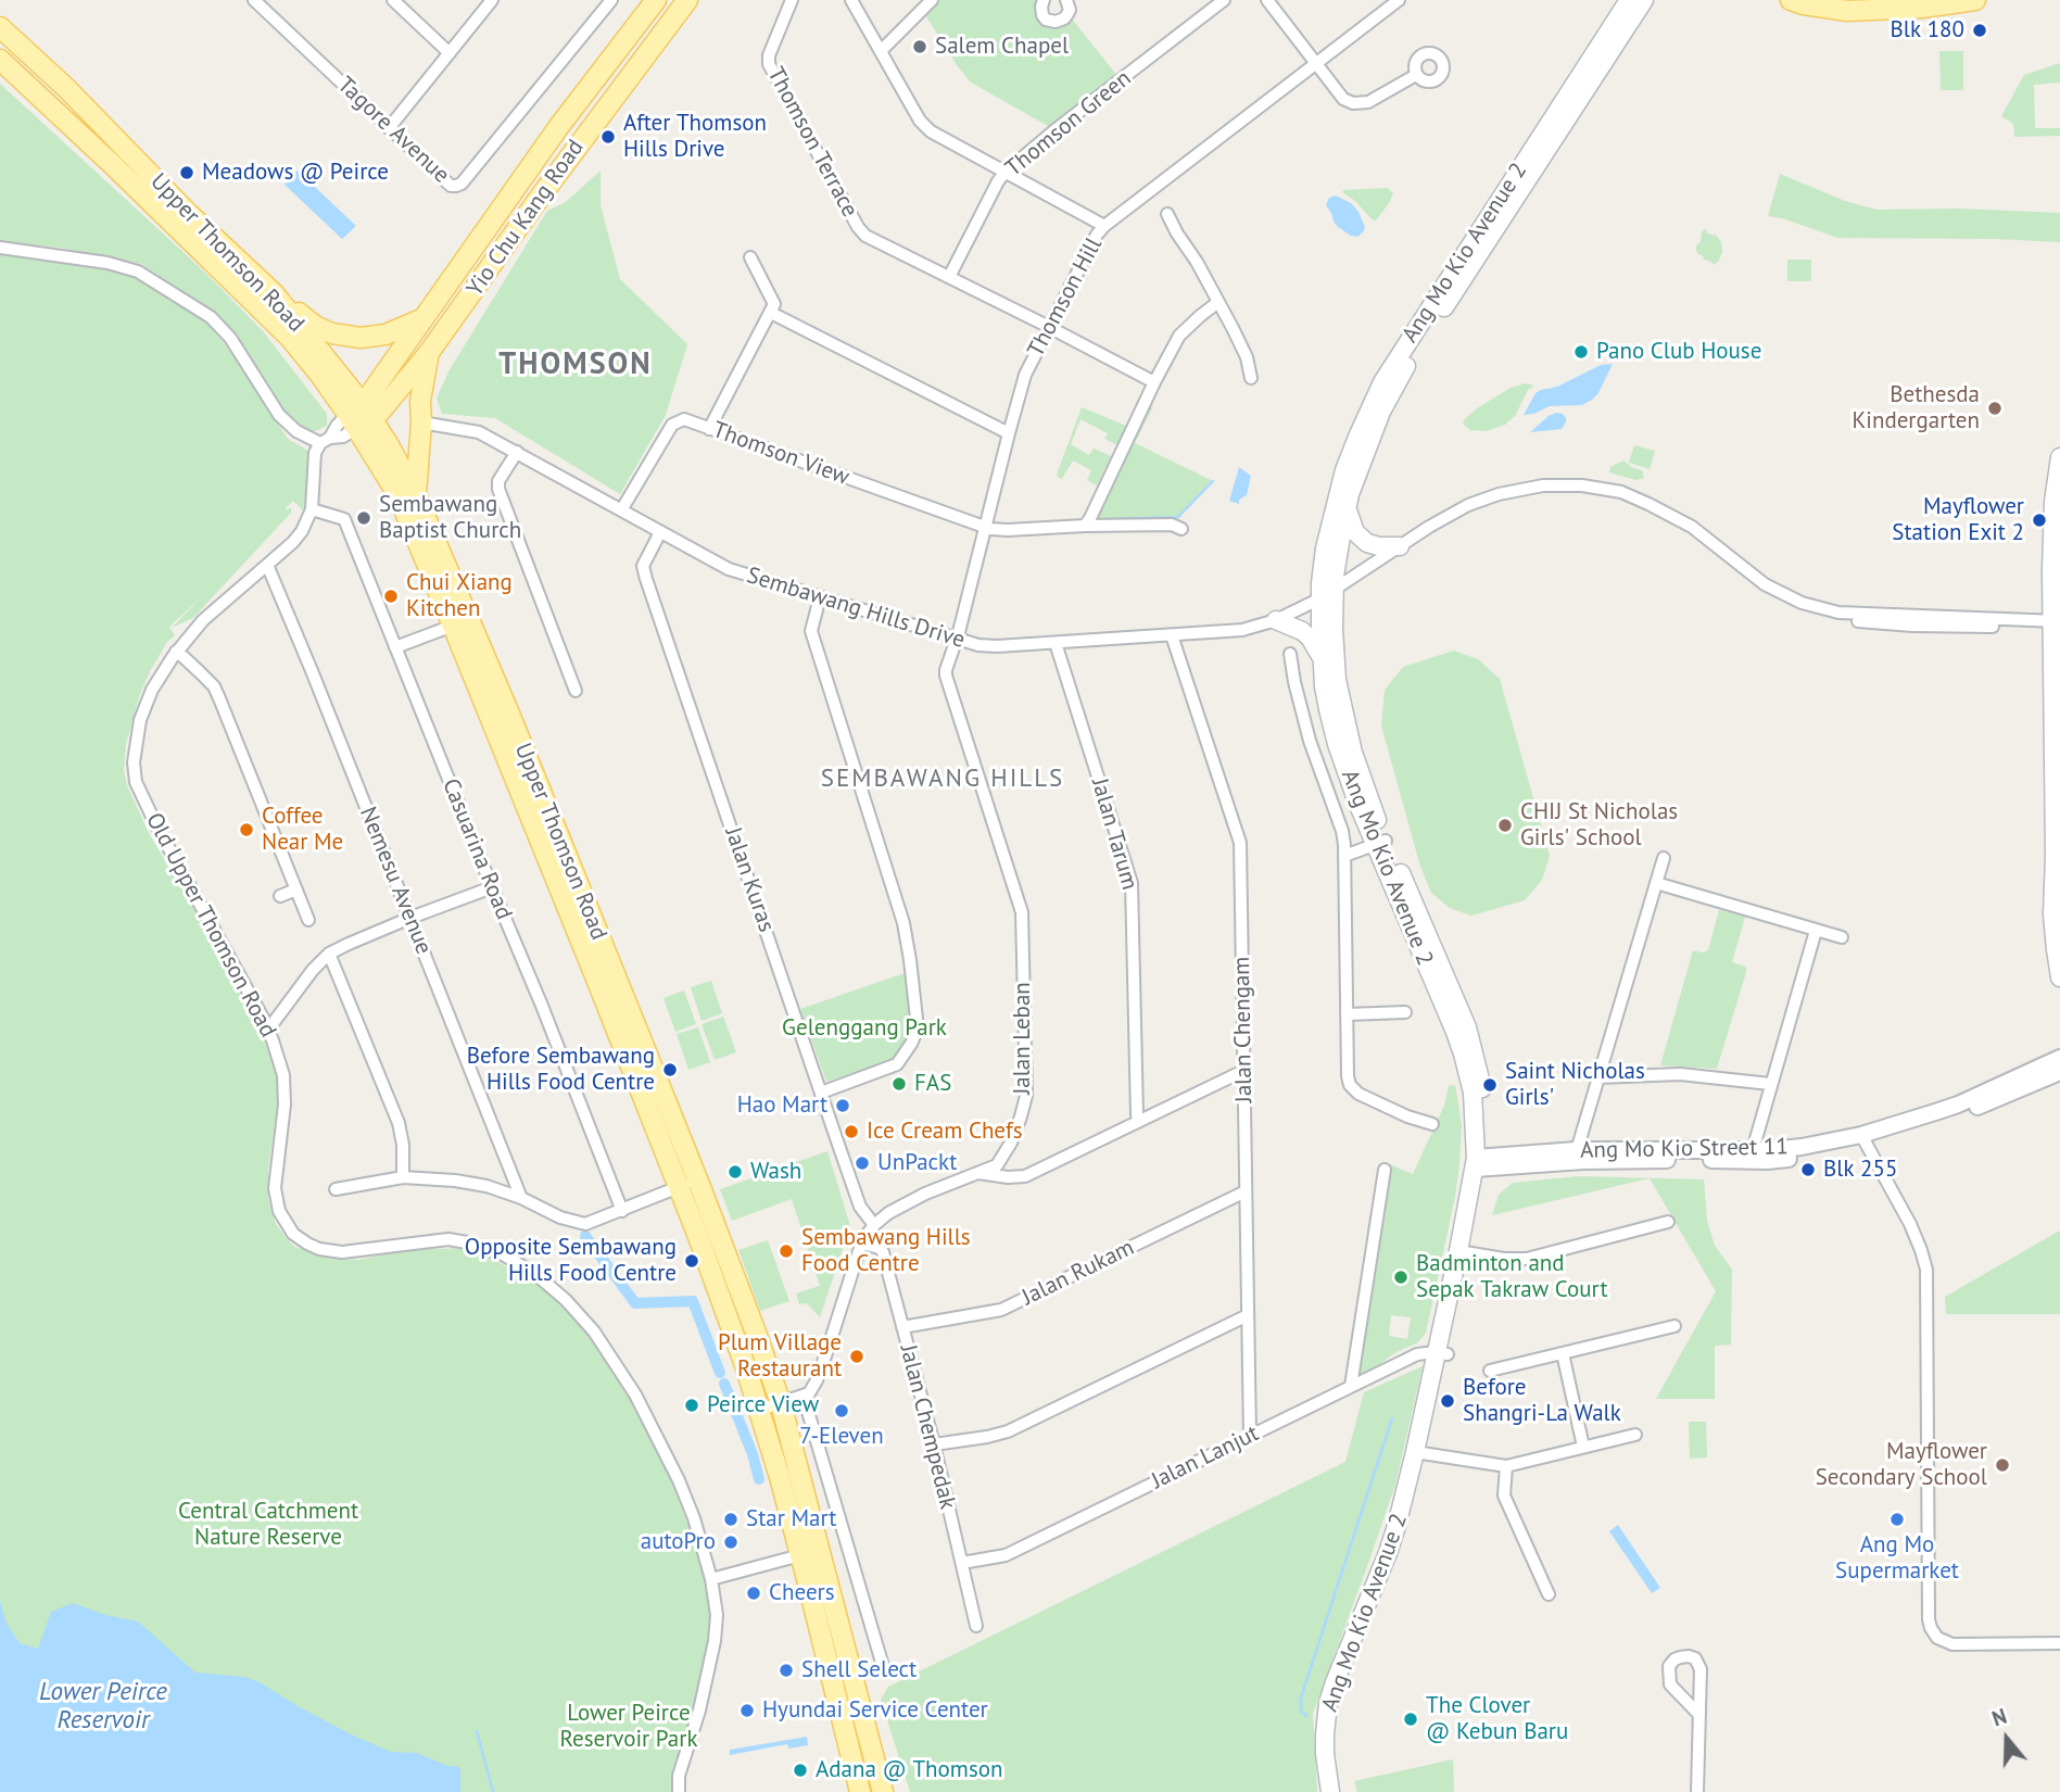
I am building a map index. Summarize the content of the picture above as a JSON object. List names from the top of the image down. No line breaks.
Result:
{"streets":{"main road":["Yio Chu Kang Road","Upper Thomson Road","Ang Mo Kio Avenue 2"],"street":["Thomson Green","Tagore Avenue","Thomson Terrace","Thomson Hill","Thomson View","Sembawang Hills Drive","Jalan Tarum","Casuarina Road","Jalan Kuras","Nemesu Avenue","Old Upper Thomson Road","Jalan Chengam","Jalan Leban","Ang Mo Kio Street 11","Jalan Rukam","Jalan Chempedak","Jalan Lanjut"]},"crossings":[["Thomson Green","Thomson Terrace"],["Thomson Terrace","Thomson Hill"],["Yio Chu Kang Road","Upper Thomson Road"],["Ang Mo Kio Avenue 2","Sembawang Hills Drive"],["Ang Mo Kio Avenue 2","Ang Mo Kio Street 11"],["Ang Mo Kio Avenue 2","Jalan Lanjut"],["Thomson Hill","Thomson View"],["Thomson Hill","Sembawang Hills Drive"],["Thomson Hill","Jalan Leban"],["Thomson View","Sembawang Hills Drive"],["Sembawang Hills Drive","Jalan Tarum"],["Sembawang Hills Drive","Jalan Kuras"],["Sembawang Hills Drive","Jalan Chengam"],["Sembawang Hills Drive","Jalan Leban"],["Casuarina Road","Old Upper Thomson Road"],["Jalan Kuras","Jalan Leban"],["Nemesu Avenue","Old Upper Thomson Road"],["Jalan Chengam","Jalan Rukam"],["Jalan Chengam","Jalan Lanjut"],["Jalan Leban","Jalan Chempedak"],["Jalan Rukam","Jalan Chempedak"],["Jalan Chempedak","Jalan Lanjut"]],"districts":["THOMSON","SEMBAWANG HILLS"],"water":["Lower Peirce Reservoir"],"parks":["Gelenggang Park","Central Catchment Nature Reserve","Lower Peirce Reservoir Park"],"places":["Blk 180","Salem Chapel","After Thomson Hills Drive","Meadows @ Peirce","Pano Club House","Bethesda Kindergarten","Sembawang Baptist Church","Mayflower Station Exit 2","Chui Xiang Kitchen","CHIJ St Nicholas Girls' School","Coffee Near Me","Before Sembawang Hills Food Centre","FAS","Saint Nicholas Girls'","Hao Mart","Ice Cream Chefs","UnPackt","Blk 255","Wash","Sembawang Hills Food Centre","Opposite Sembawang Hills Food Centre","Badminton and Sepak Takraw Court","Plum Village Restaurant","Before Shangri-La Walk","Peirce View","7-Eleven","Mayflower Secondary School","Star Mart","Ang Mo Supermarket","autoPro","Cheers","Shell Select","Hyundai Service Center","The Clover @ Kebun Baru","Adana @ Thomson"],"north":"top"}
